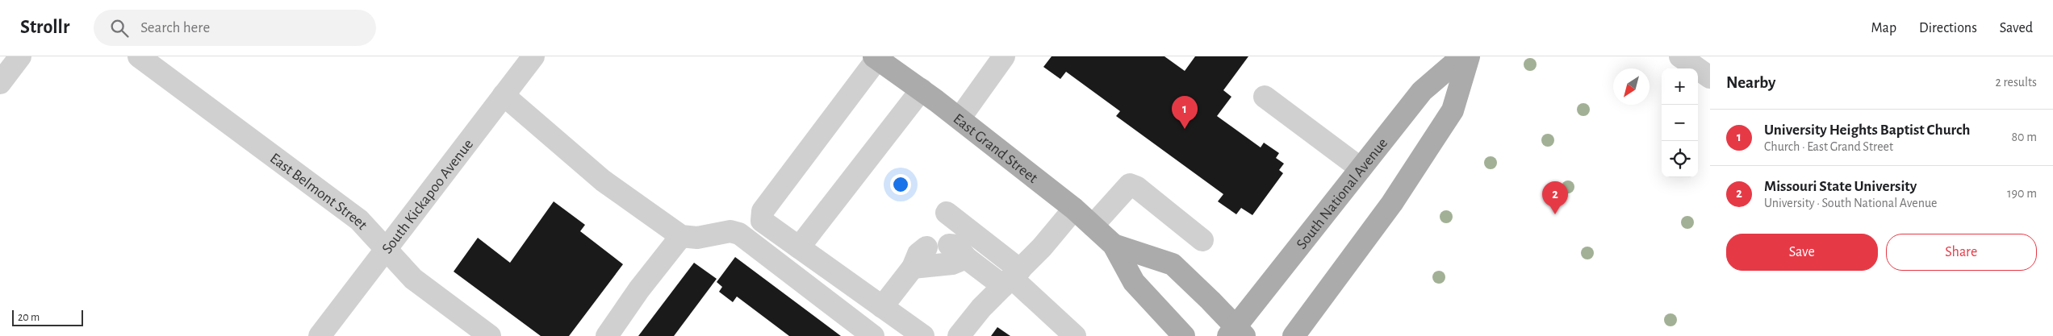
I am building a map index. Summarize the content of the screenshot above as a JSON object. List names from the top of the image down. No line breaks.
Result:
{"streets":{"main road":["East Grand Street","South National Avenue"],"street":["East Belmont Street","South Kickapoo Avenue"]},"crossings":[["East Grand Street","South National Avenue"],["East Belmont Street","South Kickapoo Avenue"]],"scale_bar":"20 m","north":"bottom left","page":{"header":"Strollr","search":"Search here","nav":["Map","Directions","Saved"],"heading":["Nearby","2 results"],"map_buttons":["+","−"],"pins":["1","2"],"list":[{"mark":"1","name":"University Heights Baptist Church","note":"Church · East Grand Street","value":"80 m"},{"mark":"2","name":"Missouri State University","note":"University · South National Avenue","value":"190 m"}],"buttons":["Save","Share"],"scale":"20 m"}}
